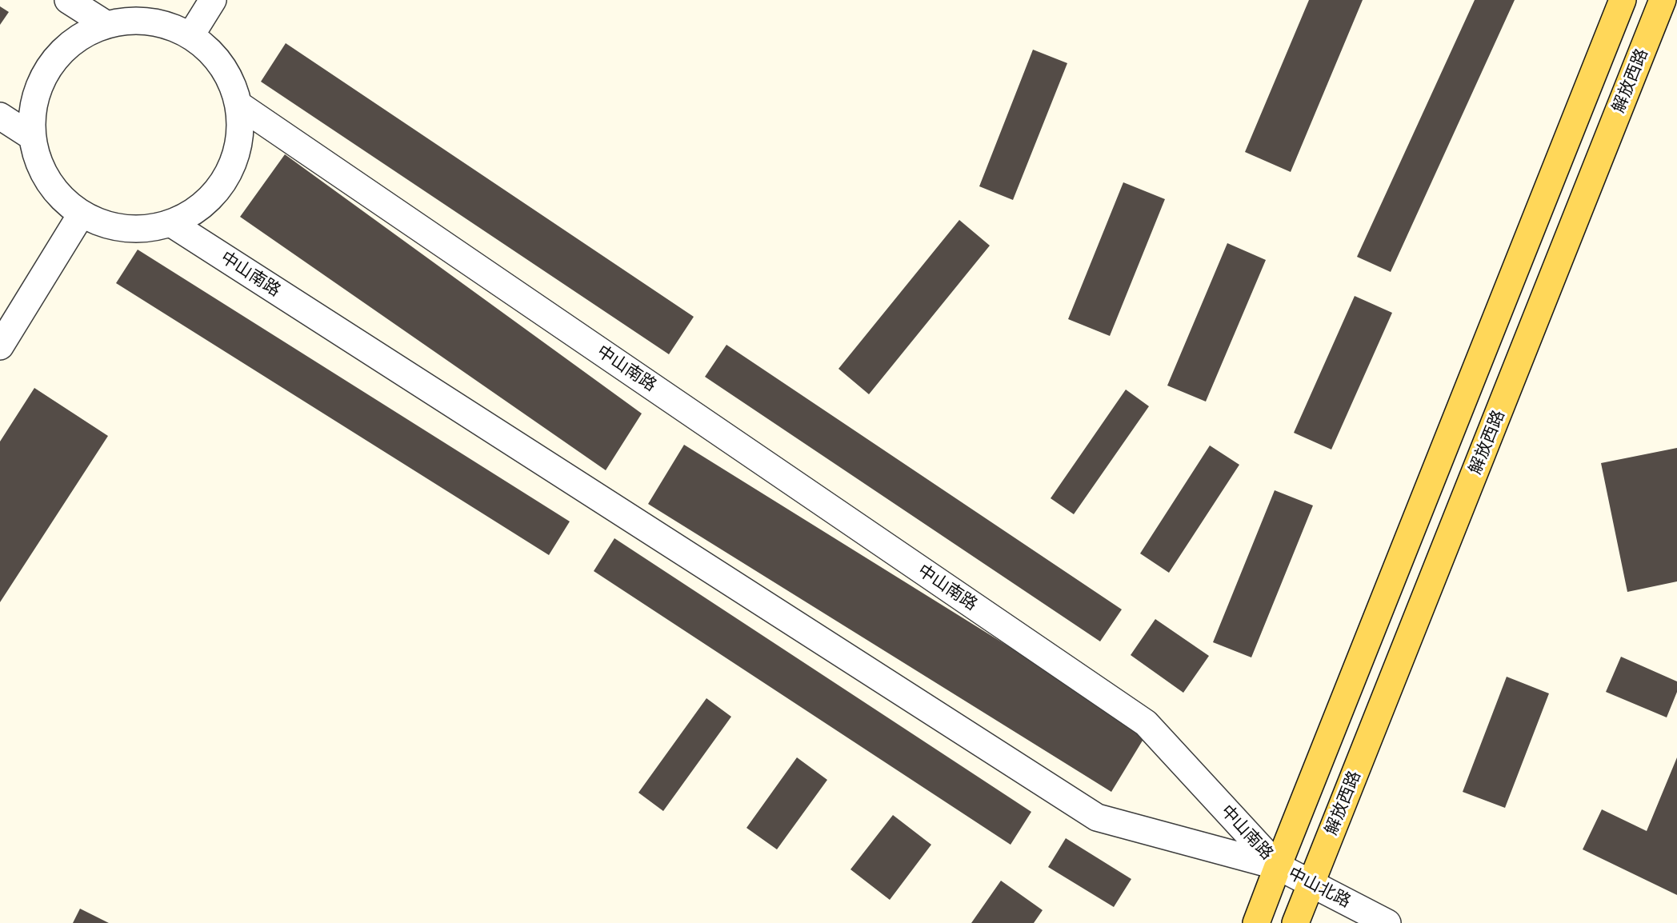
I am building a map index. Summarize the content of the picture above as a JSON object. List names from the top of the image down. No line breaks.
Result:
{"streets":{"main road":["解放西路"],"street":["中山南路","中山北路"]},"crossings":[["解放西路","中山北路"],["中山南路","中山北路"]]}
